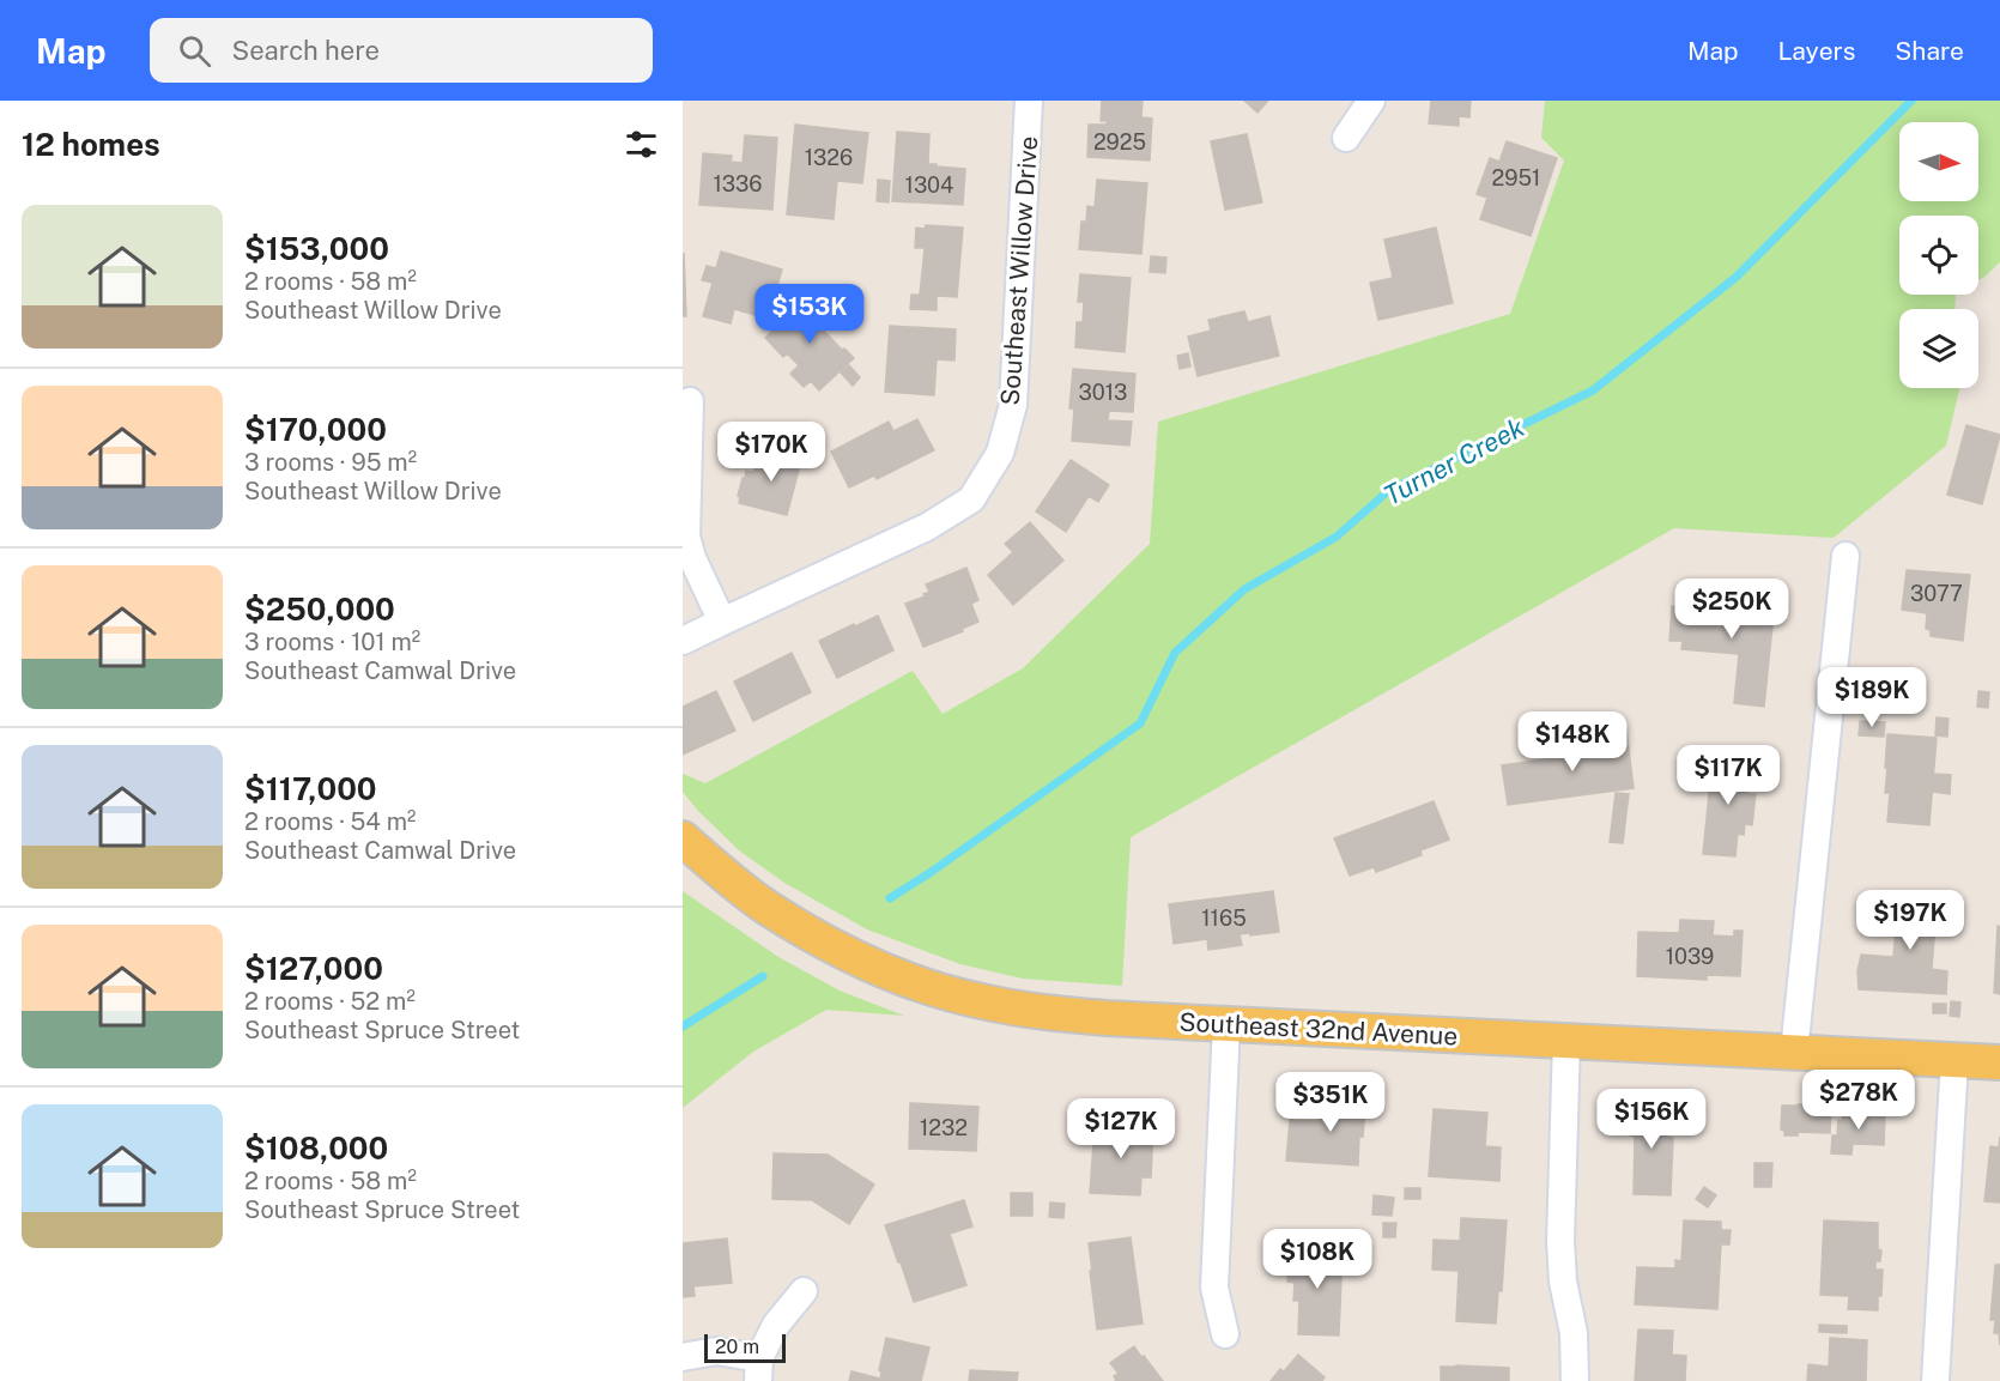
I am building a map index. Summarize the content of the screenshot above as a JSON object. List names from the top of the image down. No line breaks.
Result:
{"streets":{"main road":["Southeast 32nd Avenue"],"street":["Southeast Willow Drive"]},"water":["Turner Creek"],"house_numbers":["2925","1326","2951","1336","1304","3013","3077","1165","1039","1232"],"scale_bar":"20 m","north":"right","page":{"header":"Map","search":"Search here","nav":["Map","Layers","Share"],"heading":"12 homes","list":[{"name":"$153,000","note":"2 rooms · 58 m² · Southeast Willow Drive"},{"name":"$170,000","note":"3 rooms · 95 m² · Southeast Willow Drive"},{"name":"$250,000","note":"3 rooms · 101 m² · Southeast Camwal Drive"},{"name":"$117,000","note":"2 rooms · 54 m² · Southeast Camwal Drive"},{"name":"$127,000","note":"2 rooms · 52 m² · Southeast Spruce Street"},{"name":"$108,000","note":"2 rooms · 58 m² · Southeast Spruce Street"}],"price":["$153K","$170K","$250K","$189K","$148K","$117K","$197K","$278K","$351K","$156K","$127K","$108K"],"scale":"20 m"}}
